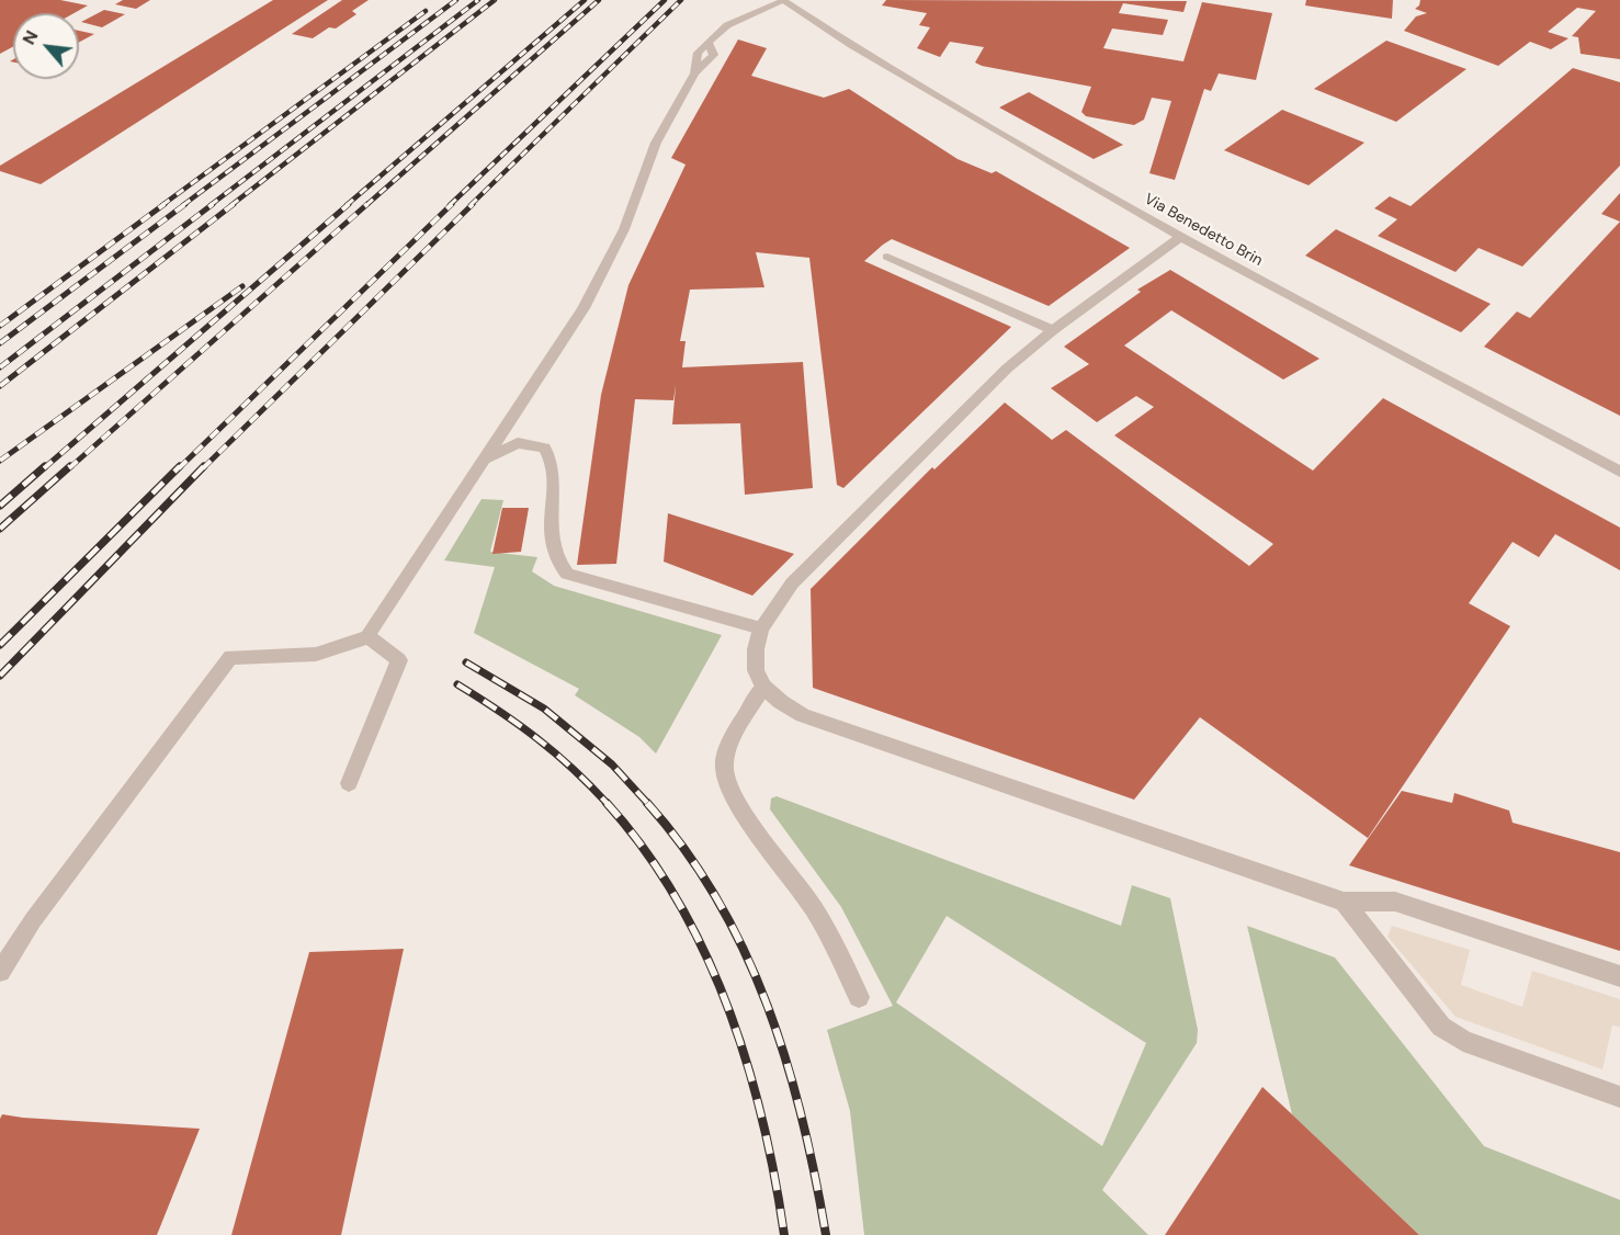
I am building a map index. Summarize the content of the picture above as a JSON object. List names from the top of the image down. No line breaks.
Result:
{"streets":{"street":["Via Benedetto Brin"]},"north":"top left"}
